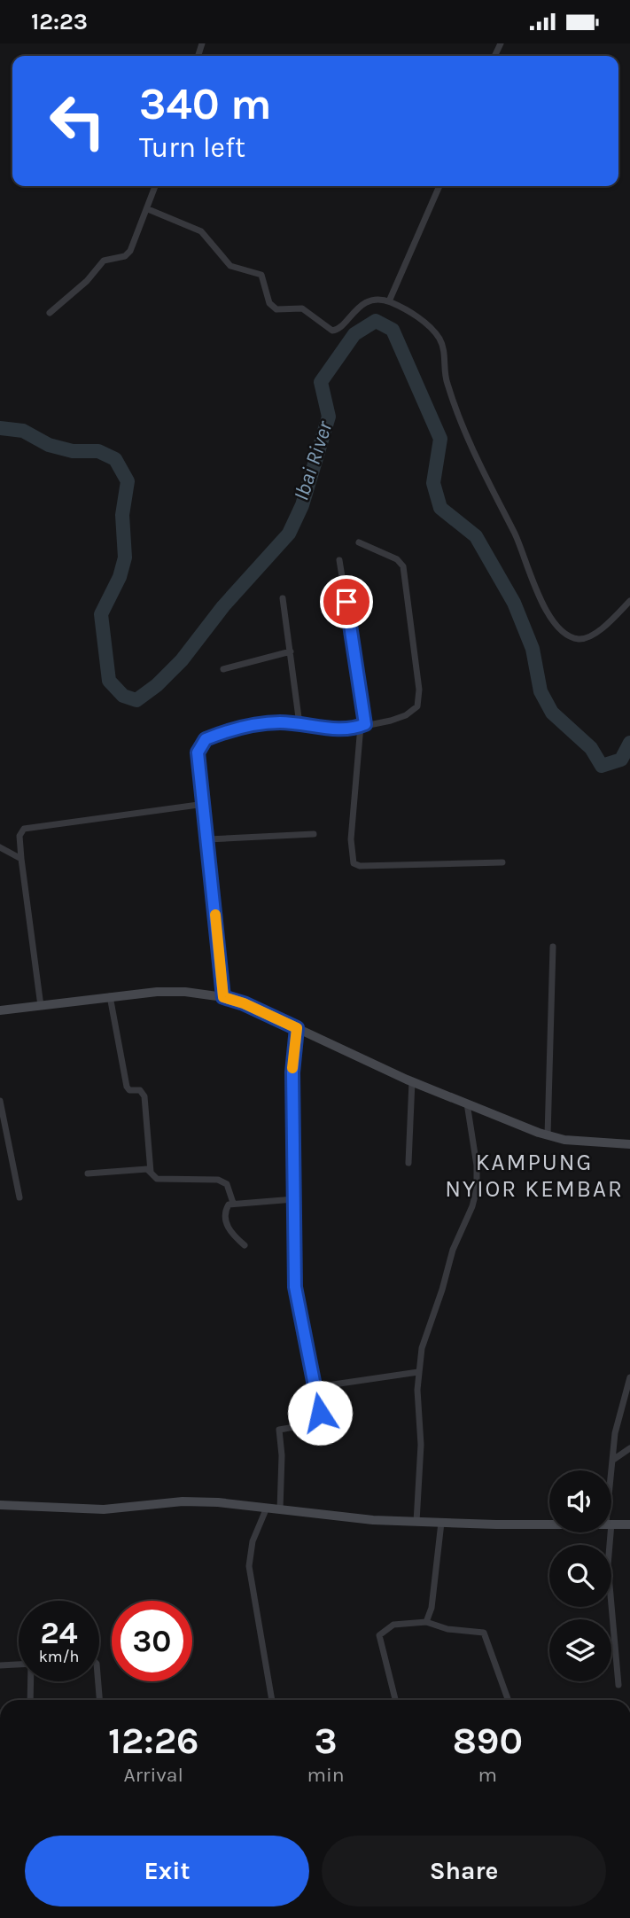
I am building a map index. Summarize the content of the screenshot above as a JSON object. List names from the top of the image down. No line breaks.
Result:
{"districts":["KAMPUNG NYIOR KEMBAR"],"water":["Ibai River"],"page":{"status":"12:23","turn":["340 m","Turn left"],"speed":"24 km/h","limit":"30","eta":["12:26","Arrival","3","min","890","m"],"buttons":["Exit","Share"]}}
